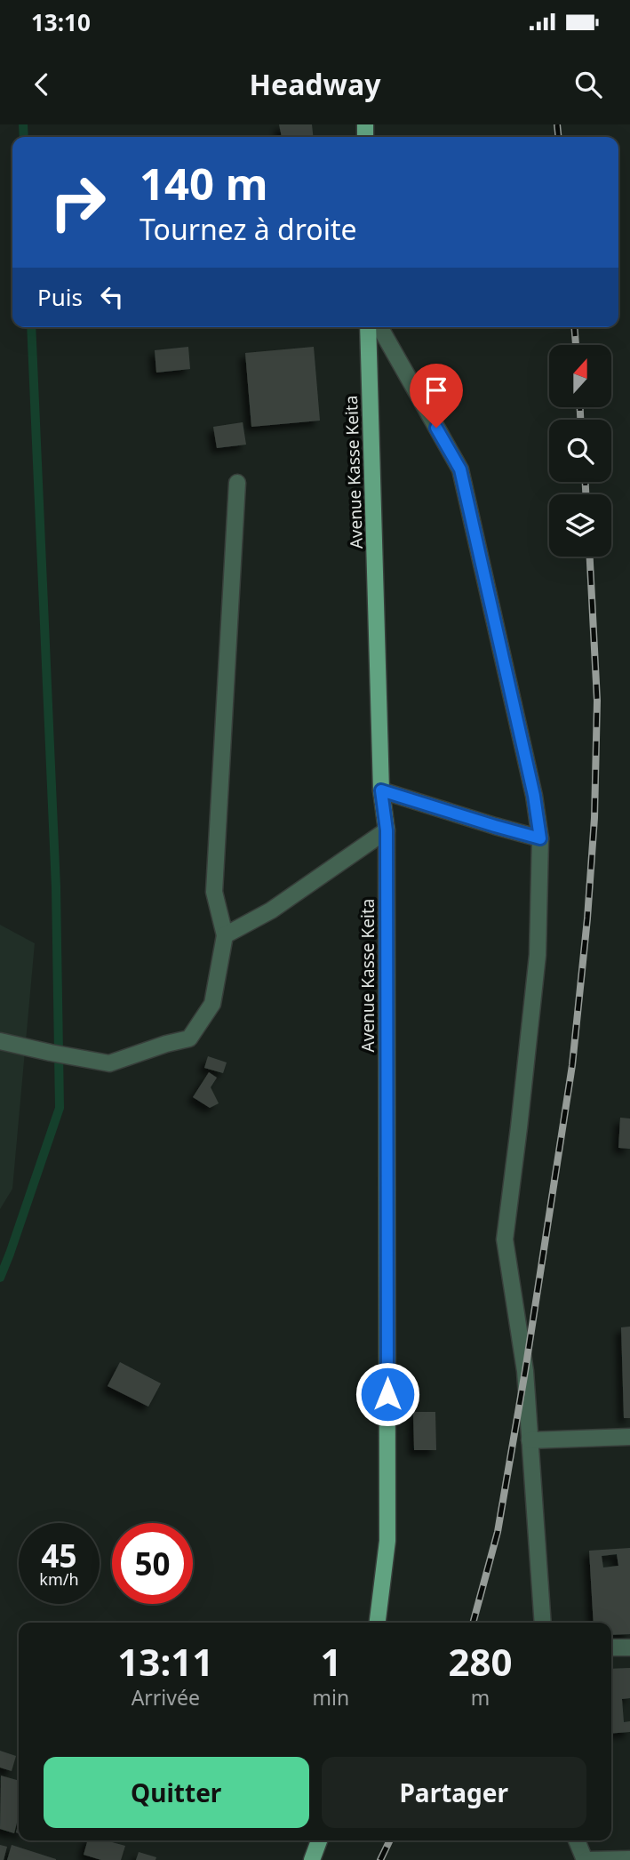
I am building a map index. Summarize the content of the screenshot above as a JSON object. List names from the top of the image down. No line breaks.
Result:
{"streets":{"main road":["Avenue Kasse Keita"]},"north":"top","page":{"status":"13:10","header":"Headway","turn":["140 m","Tournez à droite"],"then":"Puis","speed":"45 km/h","limit":"50","eta":["13:11","Arrivée","1","min","280","m"],"buttons":["Quitter","Partager"]}}
